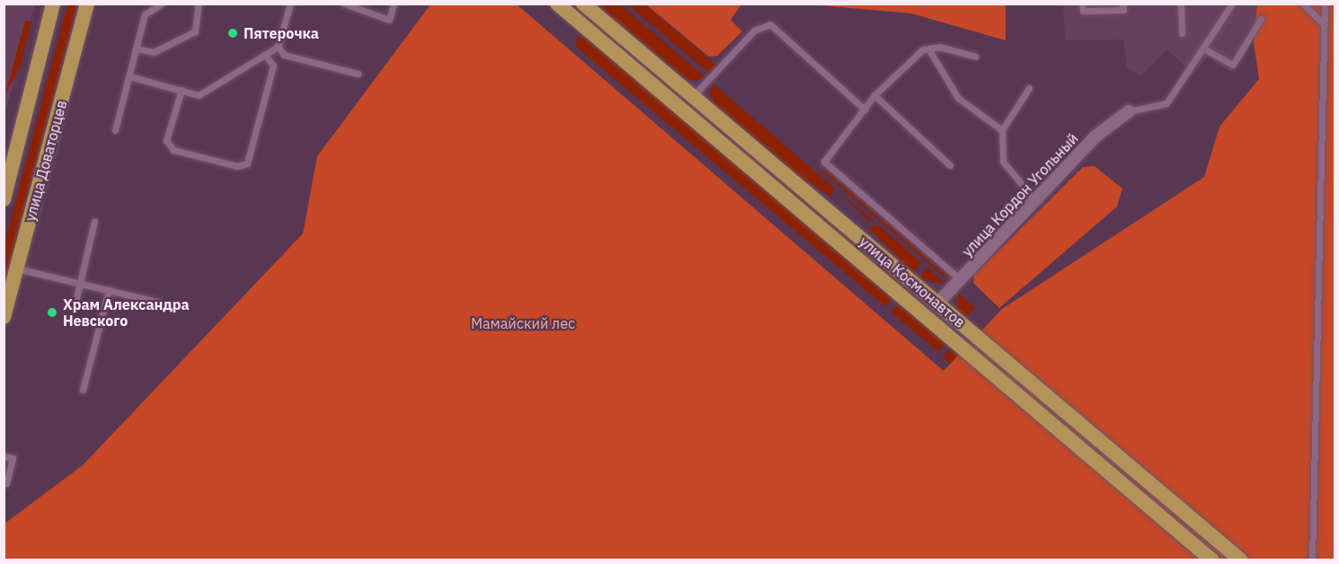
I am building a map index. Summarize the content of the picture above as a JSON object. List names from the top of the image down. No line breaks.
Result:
{"streets":{"main road":["улица Доваторцев","улица Космонавтов"],"street":["улица Кордон Угольный"]},"crossings":[["улица Кордон Угольный","улица Космонавтов"]],"parks":["Мамайский лес"],"places":["Пятерочка","Храм Александра Невского"]}
